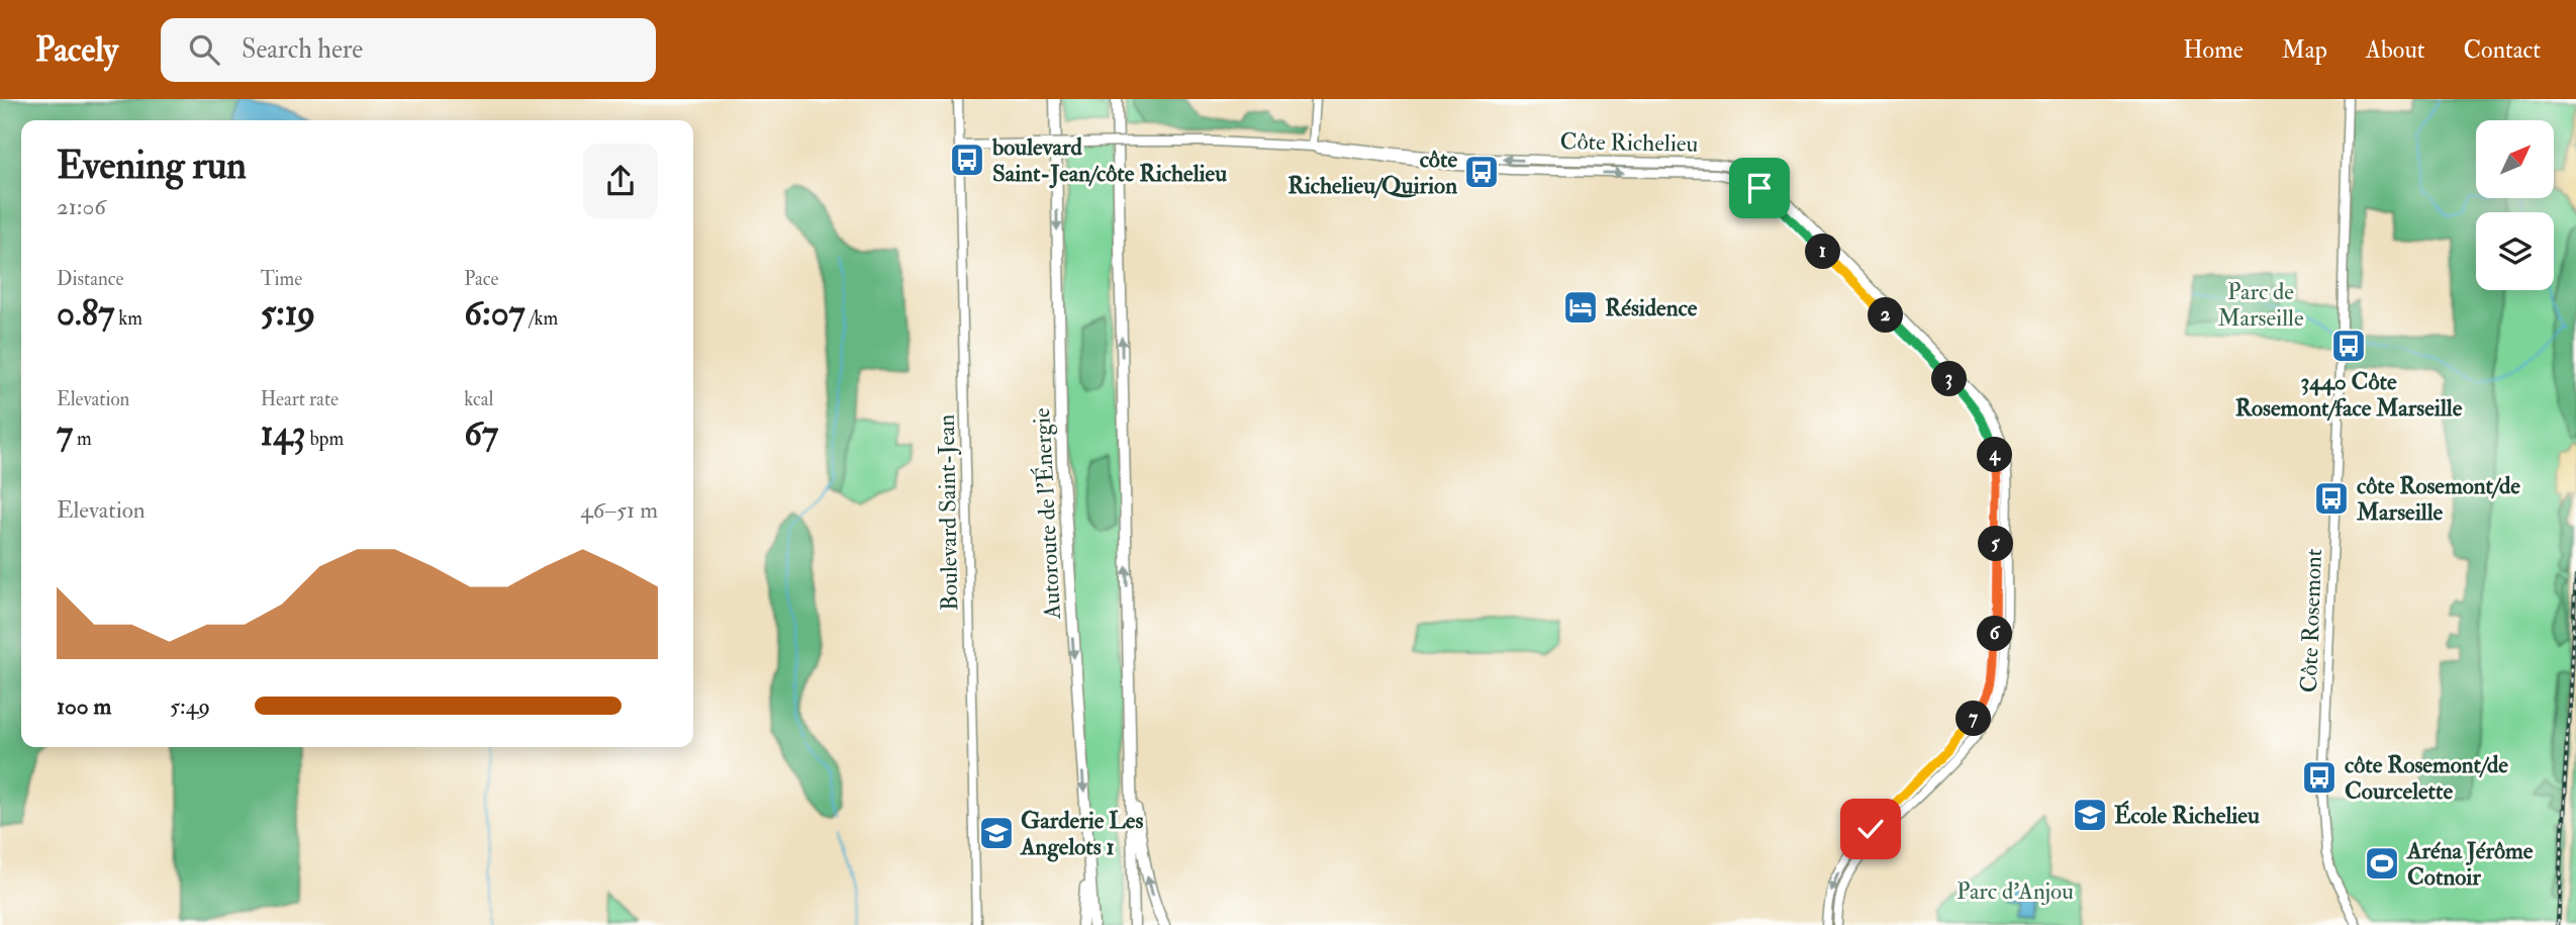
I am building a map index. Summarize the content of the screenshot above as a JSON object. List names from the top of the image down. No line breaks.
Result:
{"streets":{"highway":["Autoroute de l'Énergie"],"street":["Côte Richelieu","Boulevard Saint-Jean","Côte Rosemont"]},"crossings":[["Côte Richelieu","Boulevard Saint-Jean"]],"parks":["Parc de Marseille","Parc d'Anjou"],"places":{"bus stop":["boulevard Saint-Jean/côte Richelieu","côte Richelieu/Quirion","3440 Côte Rosemont/face Marseille","côte Rosemont/de Marseille","côte Rosemont/de Courcelette"],"hotel":["Résidence"],"school or university":["École Richelieu","Garderie Les Angelots 1"],"sports":["Aréna Jérôme Cotnoir"]},"north":"top right","page":{"header":"Pacely","search":"Search here","nav":["Home","Map","About","Contact"],"heading":["Evening run","21:06"],"pins":["1","2","3","4","5","6","7"],"stats":[["Distance","0.87 km"],["Time","5:19"],["Pace","6:07 /km"],["Elevation","7 m"],["Heart rate","143 bpm"],["kcal","67"]],"chart":["Elevation","46–51 m"],"list":[{"name":"100 m","note":"5:49"}]}}
